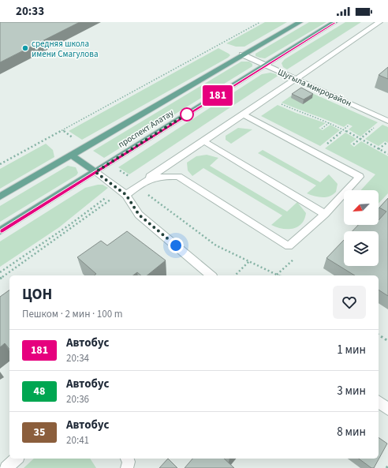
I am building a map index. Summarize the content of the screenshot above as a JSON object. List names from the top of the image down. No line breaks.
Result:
{"streets":{"main road":["проспект Алатау"],"street":["Шугыла микрорайон"]},"crossings":[["Шугыла микрорайон","проспект Алатау"]],"places":["средняя школа имени Смагулова"],"lines":["bus line 181"],"north":"bottom left","page":{"status":"20:33","on_map":"181","heading":["ЦОН","Пешком · 2 мин · 100 m"],"list":[{"mark":"181","name":"Автобус","note":"20:34","value":"1 мин"},{"mark":"48","name":"Автобус","note":"20:36","value":"3 мин"},{"mark":"35","name":"Автобус","note":"20:41","value":"8 мин"}]}}
